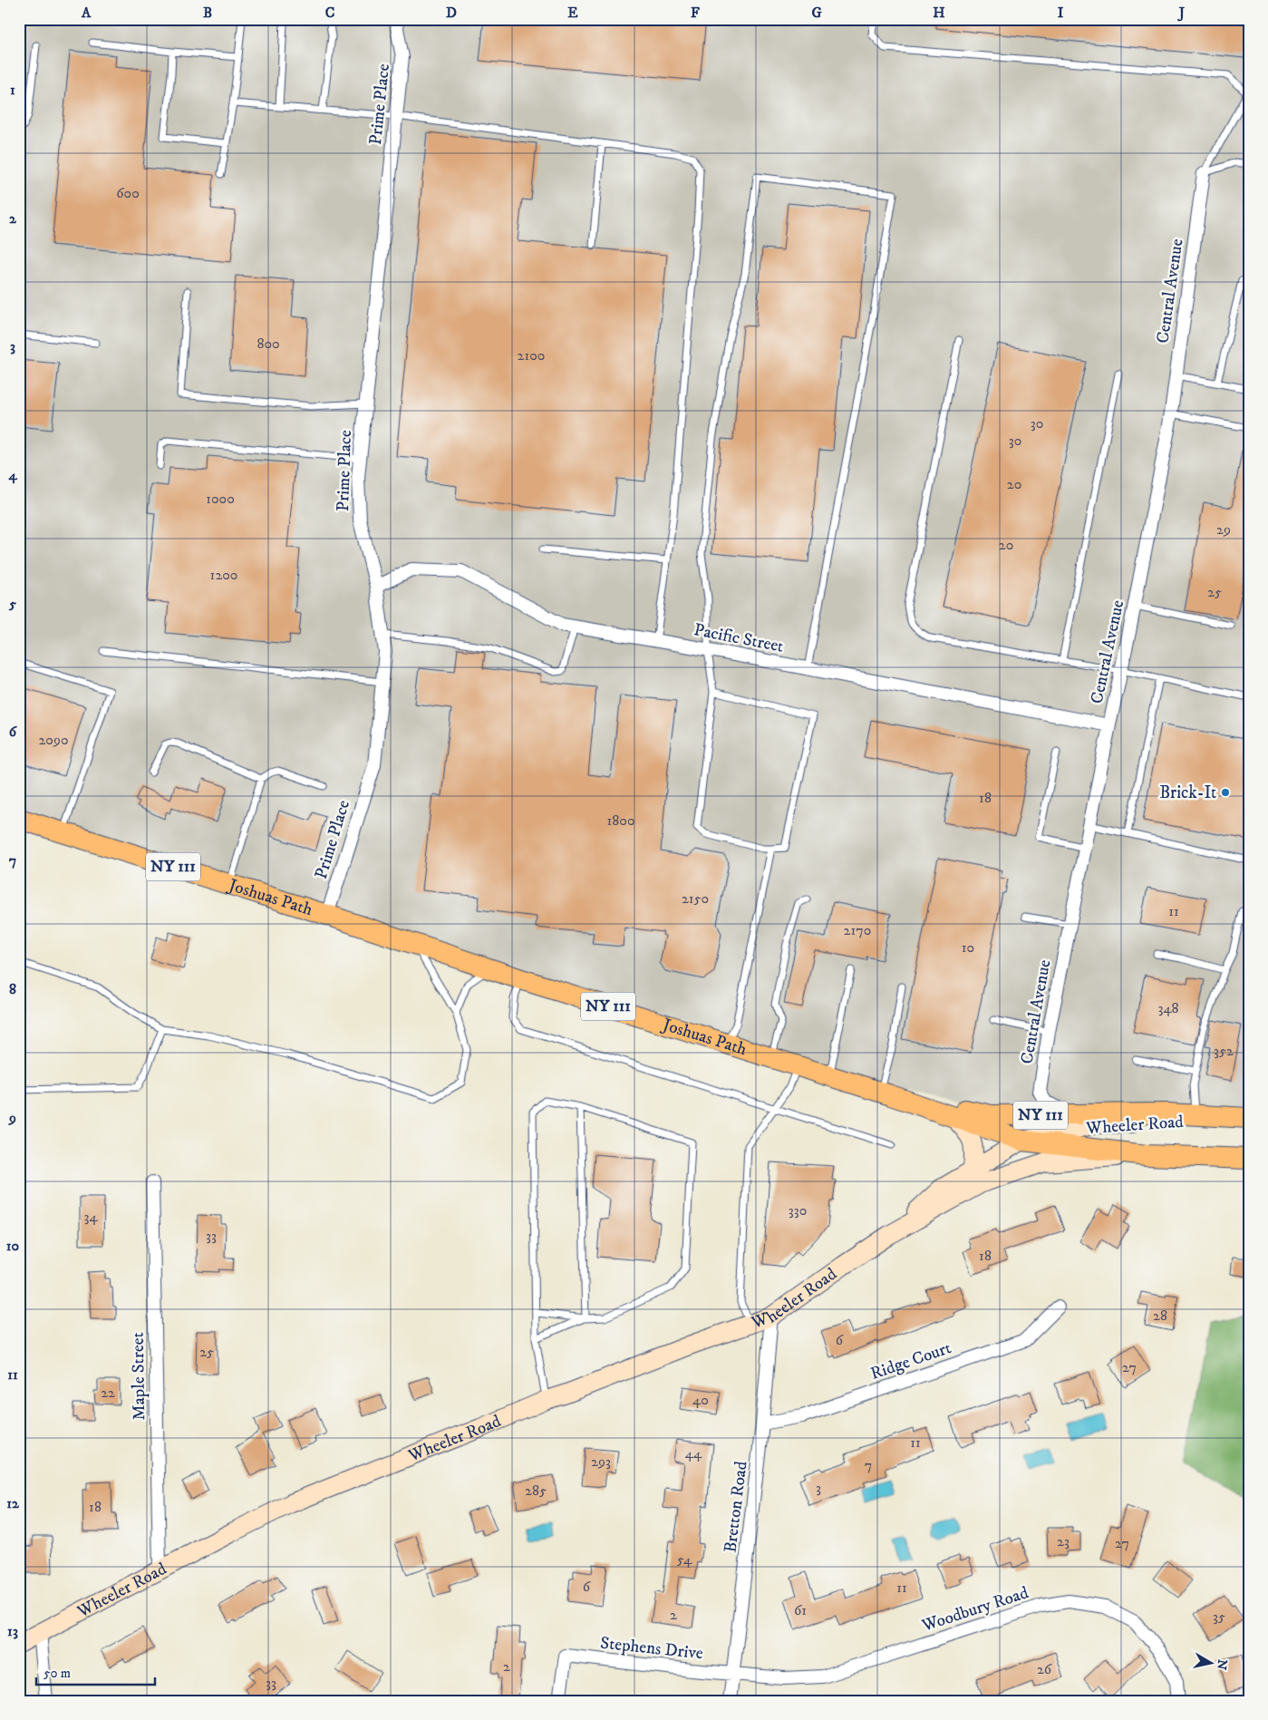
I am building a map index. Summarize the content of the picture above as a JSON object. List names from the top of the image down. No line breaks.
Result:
{"streets":{"main road":["NY 111","Joshuas Path","Wheeler Road"],"street":["Prime Place","Central Avenue","Pacific Street","Ridge Court","Maple Street","Bretton Road","Woodbury Road","Stephens Drive"]},"crossings":[["Prime Place","Pacific Street"],["Prime Place","Joshuas Path"],["Central Avenue","Pacific Street"],["Central Avenue","Joshuas Path"],["Joshuas Path","Wheeler Road"],["Wheeler Road","Maple Street"],["Wheeler Road","Bretton Road"],["Ridge Court","Bretton Road"],["Bretton Road","Woodbury Road"],["Bretton Road","Stephens Drive"],["Woodbury Road","Stephens Drive"]],"places":["Brick-It"],"house_numbers":["600","800","2100","30","30","20","1000","29","20","1200","25","2090","18","1800","2150","11","2170","10","348","352","330","34","33","18","28","6","25","27","22","40","11","44","293","7","3","285","18","23","27","54","6","11","61","2","35","2","26","33"],"scale_bar":"50 m","north":"right","grid":{"columns":["A","B","C","D","E","F","G","H","I","J"],"rows":["1","2","3","4","5","6","7","8","9","10","11","12","13"]}}
